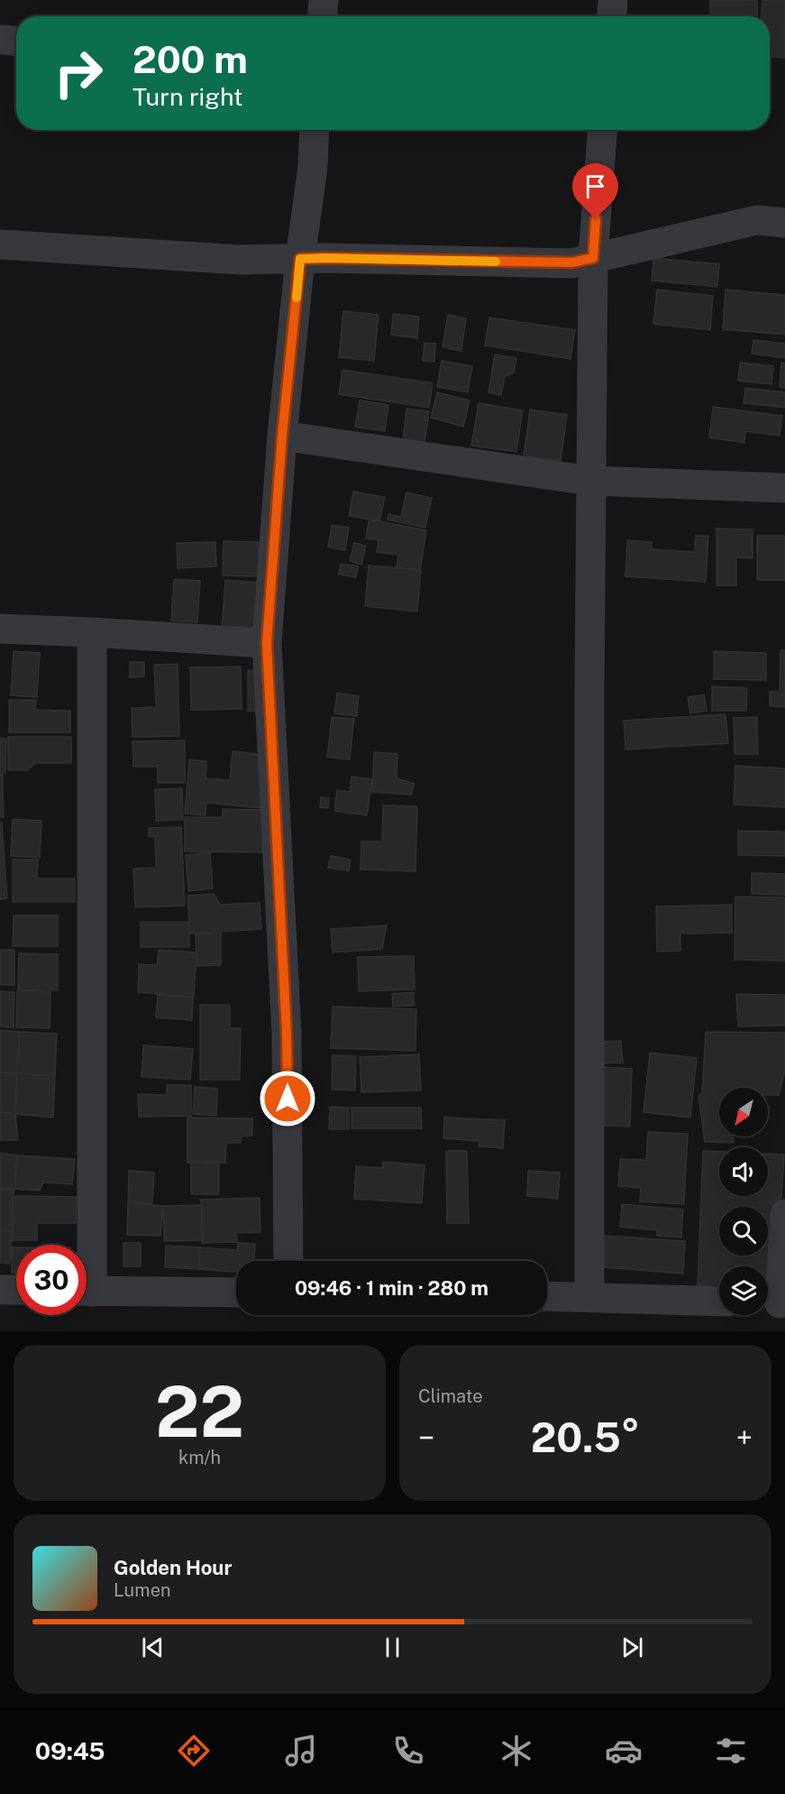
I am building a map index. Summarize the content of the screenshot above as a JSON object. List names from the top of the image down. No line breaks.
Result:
{"north":"bottom left","page":{"turn":["200 m","Turn right"],"limit":"30","trip":"09:46 · 1 min · 280 m","tile":[["22","km/h"],"Climate"],"heat":["−","20.5°","+"],"song":["Golden Hour","Lumen"],"tabs":"09:45"}}
